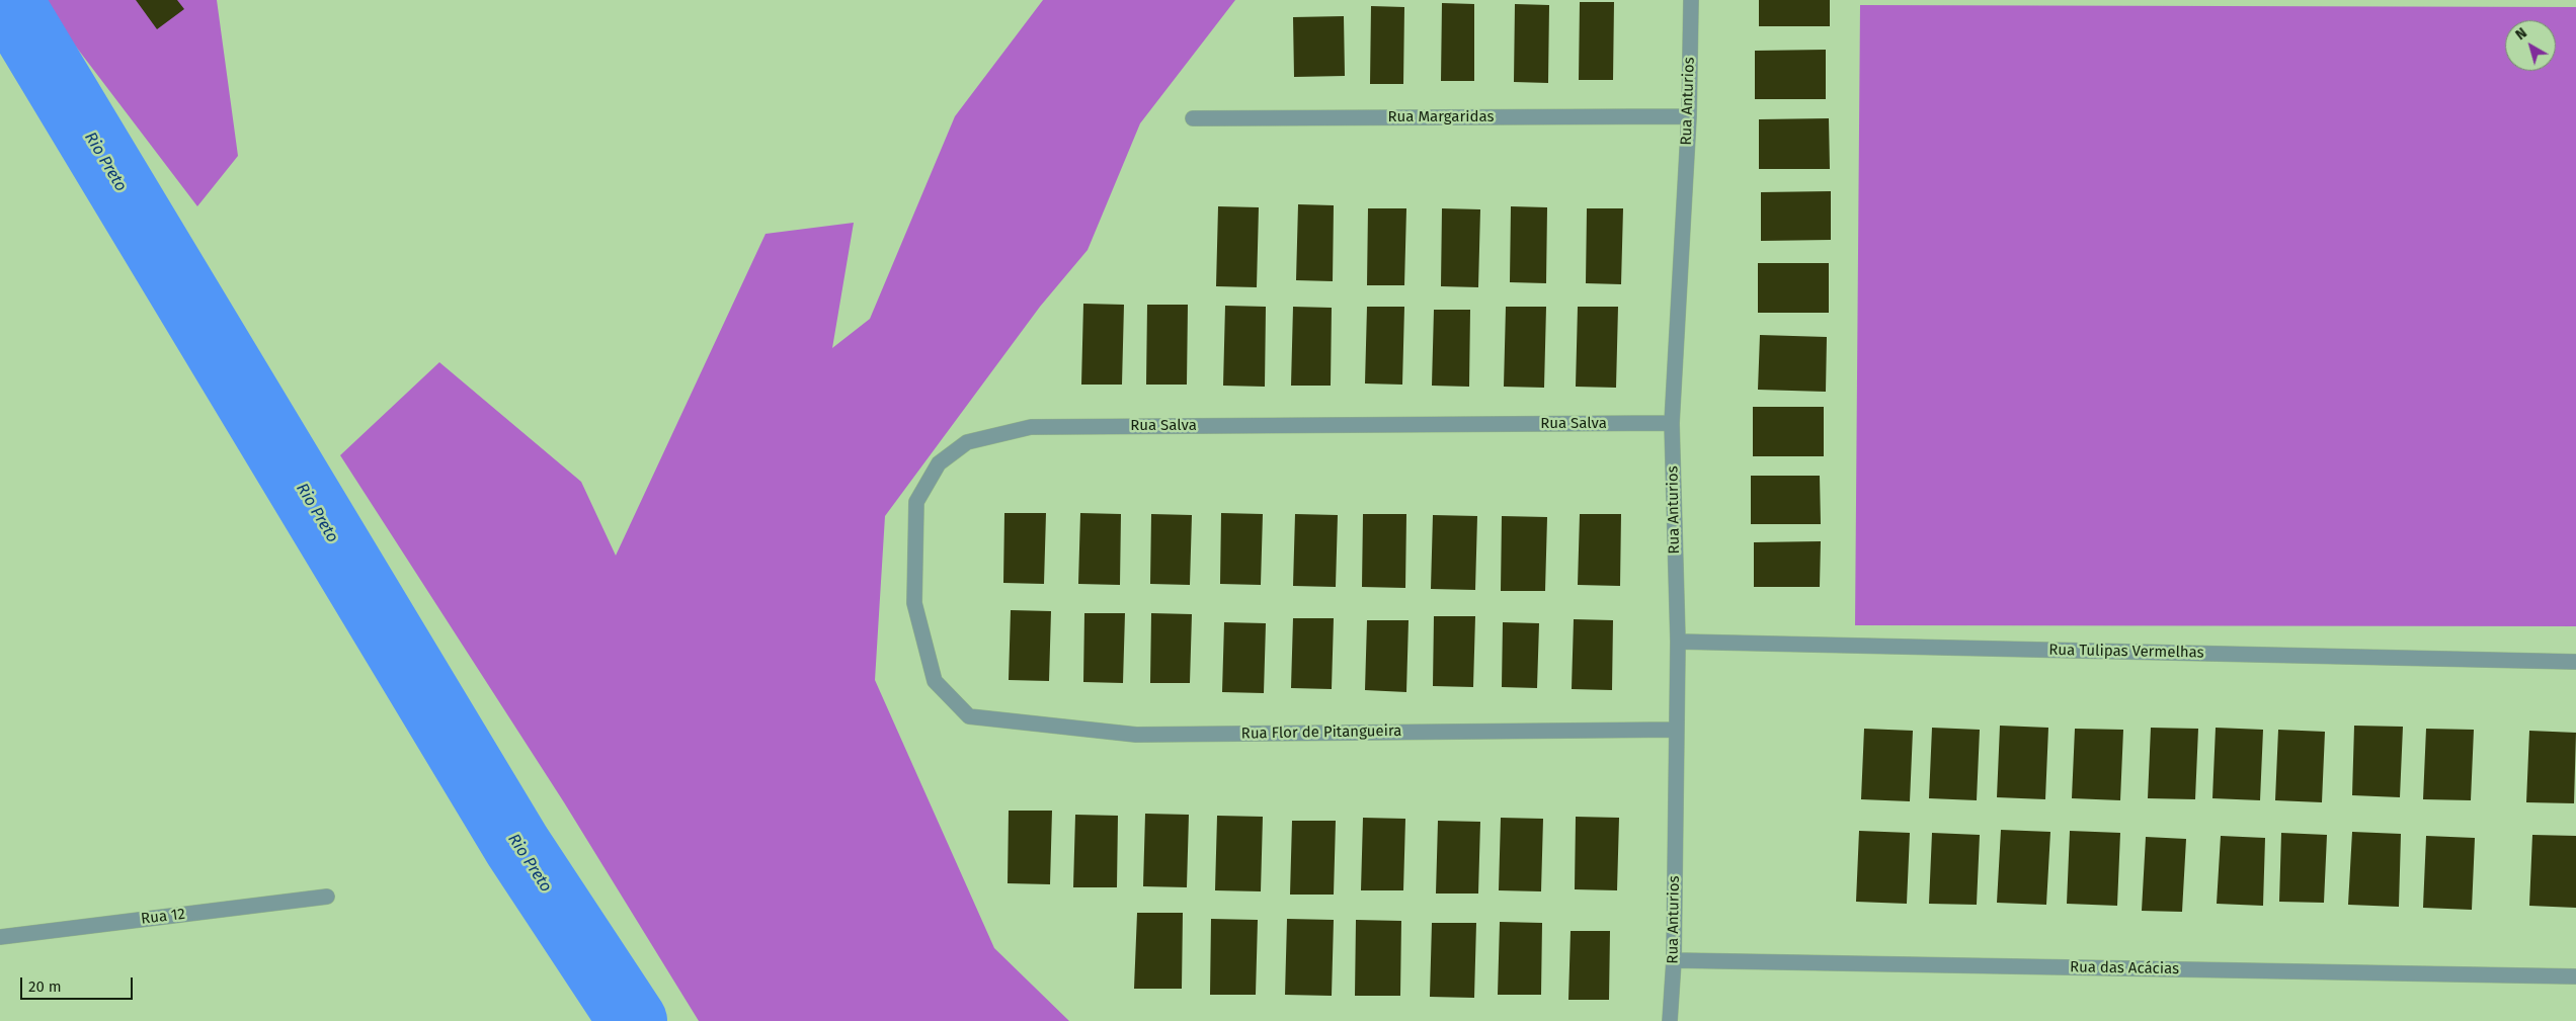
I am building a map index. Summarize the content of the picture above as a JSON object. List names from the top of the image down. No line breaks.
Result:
{"streets":{"street":["Rua Anturios","Rua Margaridas","Rua Salva","Rua Tulipas Vermelhas","Rua Flor de Pitangueira","Rua 12","Rua das Acácias"]},"crossings":[["Rua Anturios","Rua Margaridas"],["Rua Anturios","Rua Salva"],["Rua Anturios","Rua Tulipas Vermelhas"],["Rua Anturios","Rua Flor de Pitangueira"],["Rua Anturios","Rua das Acácias"],["Rua Salva","Rua Flor de Pitangueira"]],"water":["Rio Preto"],"scale_bar":"20 m","north":"top left"}
